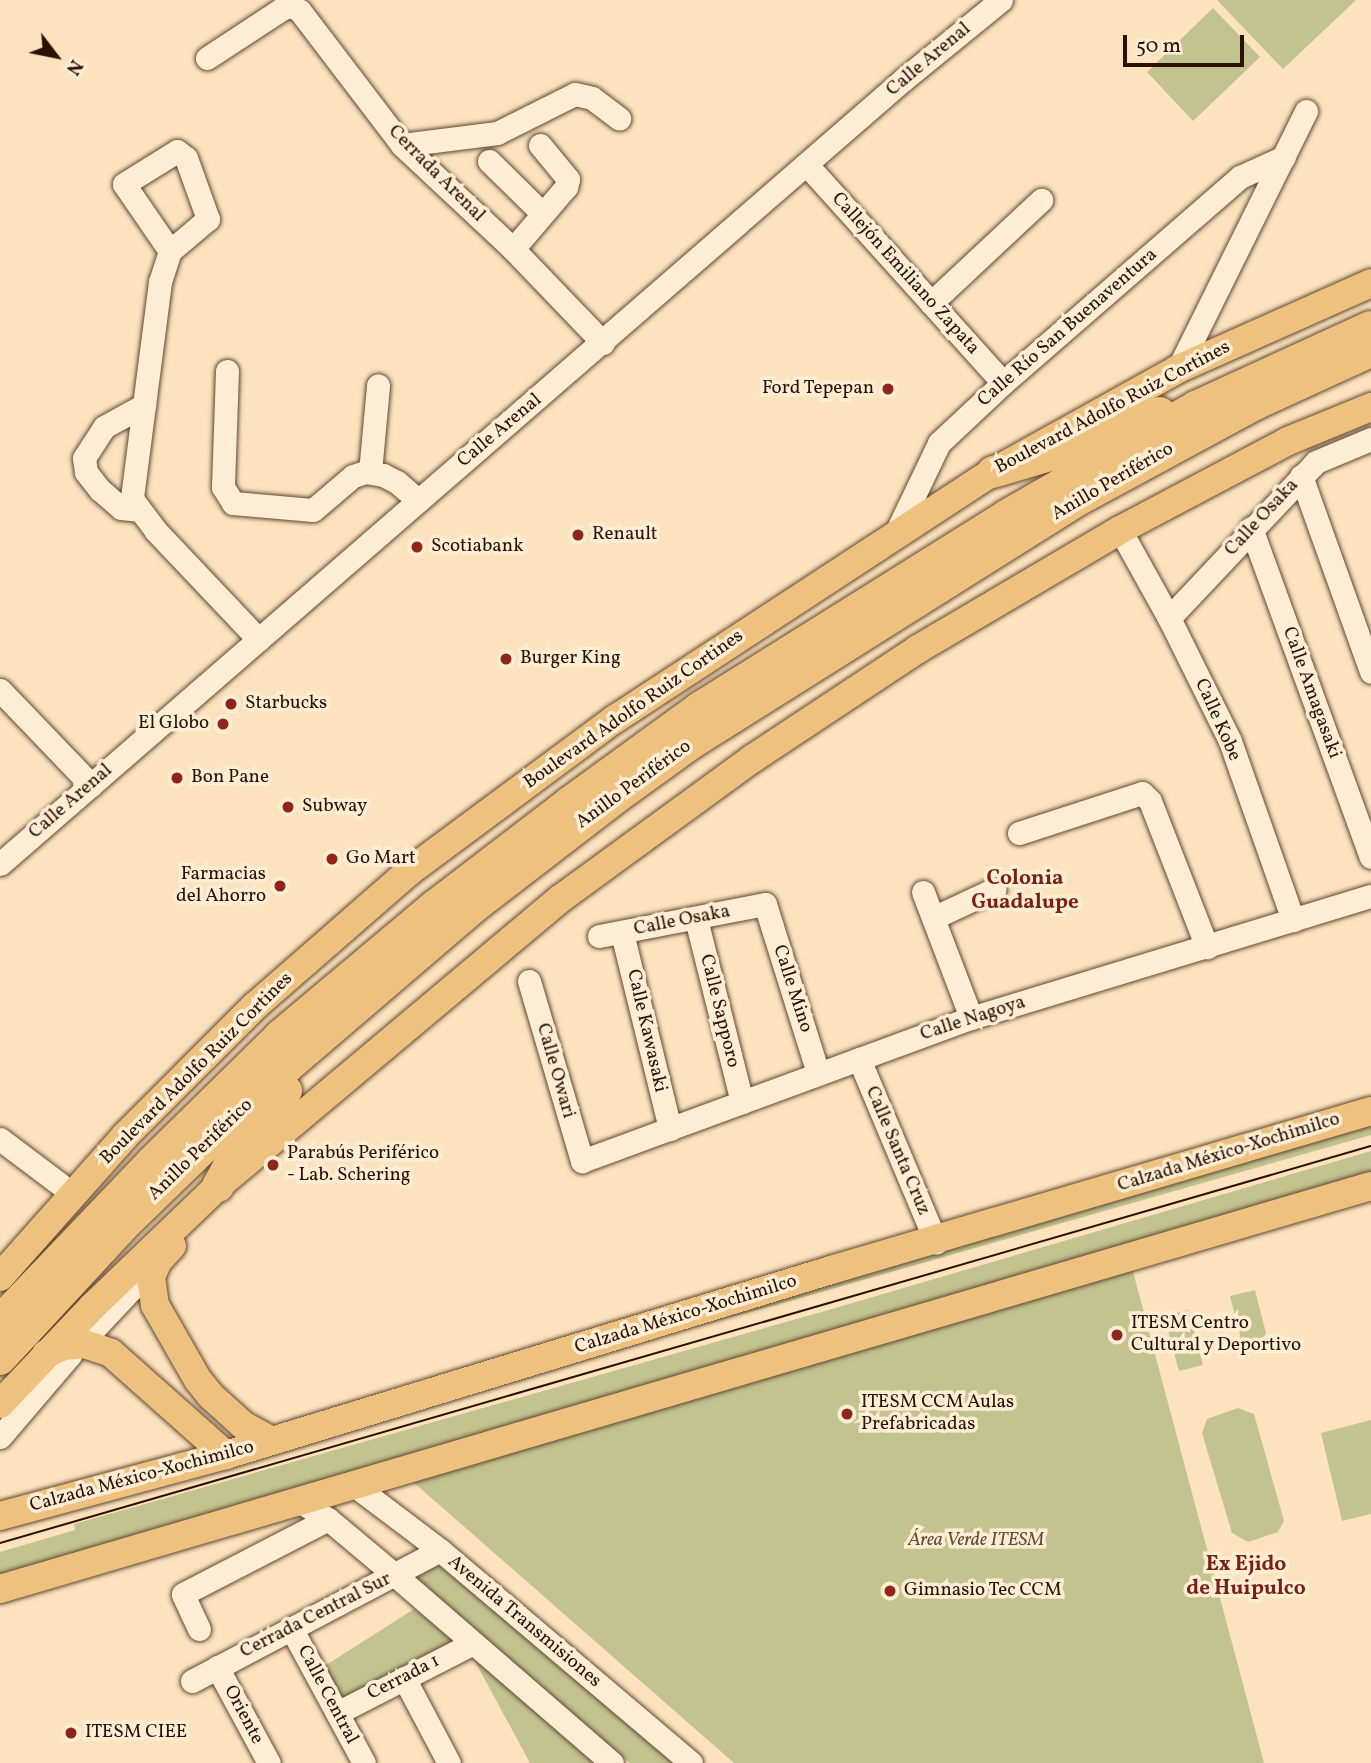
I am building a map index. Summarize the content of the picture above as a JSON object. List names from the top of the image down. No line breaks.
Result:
{"streets":{"highway":["Anillo Periférico"],"main road":["Boulevard Adolfo Ruiz Cortines","Calzada México-Xochimilco"],"street":["Calle Arenal","Cerrada Arenal","Callejón Emiliano Zapata","Calle Río San Buenaventura","Calle Osaka","Calle Amagasaki","Calle Kobe","Calle Mino","Calle Sapporo","Calle Nagoya","Calle Kawasaki","Calle Owari","Calle Santa Cruz","Cerrada Central Sur","Avenida Transmisiones","Cerrada 1","Calle Central","Oriente"]},"crossings":[["Calle Arenal","Cerrada Arenal"],["Calle Arenal","Callejón Emiliano Zapata"],["Callejón Emiliano Zapata","Calle Río San Buenaventura"],["Calle Río San Buenaventura","Boulevard Adolfo Ruiz Cortines"],["Boulevard Adolfo Ruiz Cortines","Anillo Periférico"],["Calle Osaka","Calle Amagasaki"],["Calle Osaka","Calle Kobe"],["Calle Osaka","Calle Mino"],["Calle Osaka","Calle Sapporo"],["Calle Osaka","Calle Kawasaki"],["Calle Kobe","Calle Nagoya"],["Calle Mino","Calle Nagoya"],["Calle Sapporo","Calle Nagoya"],["Calle Nagoya","Calle Kawasaki"],["Calle Nagoya","Calle Owari"],["Calle Nagoya","Calle Santa Cruz"],["Calle Santa Cruz","Calzada México-Xochimilco"],["Cerrada Central Sur","Avenida Transmisiones"],["Cerrada Central Sur","Calle Central"],["Cerrada Central Sur","Oriente"],["Cerrada 1","Calle Central"]],"districts":["Colonia Guadalupe","Ex Ejido de Huipulco"],"parks":["Área Verde ITESM"],"places":["Ford Tepepan","Renault","Scotiabank","Burger King","Starbucks","El Globo","Bon Pane","Subway","Go Mart","Farmacias del Ahorro","Parabús Periférico - Lab. Schering","ITESM Centro Cultural y Deportivo","ITESM CCM Aulas Prefabricadas","Gimnasio Tec CCM","ITESM CIEE"],"scale_bar":"50 m","north":"bottom right"}
